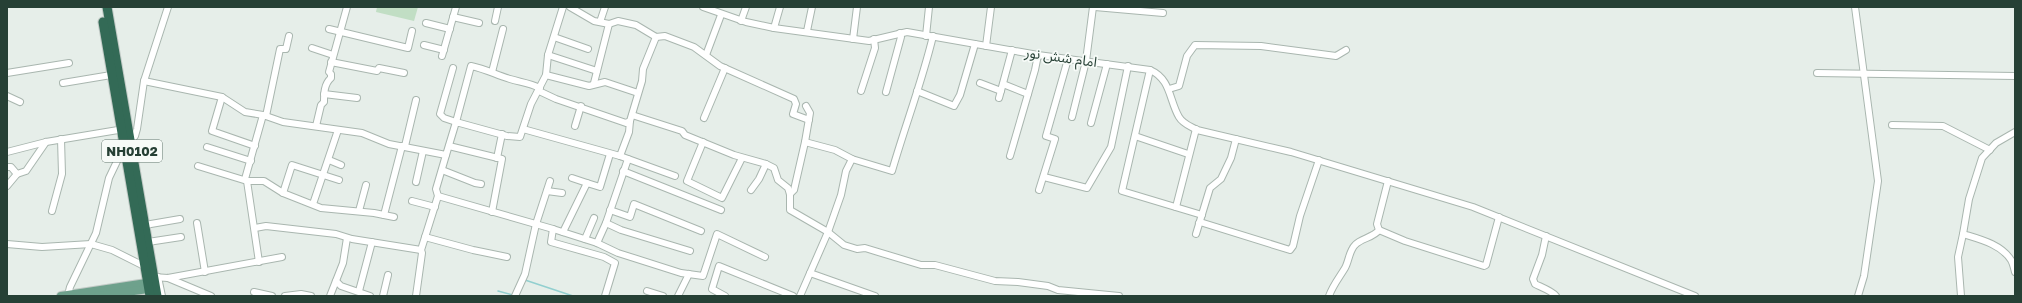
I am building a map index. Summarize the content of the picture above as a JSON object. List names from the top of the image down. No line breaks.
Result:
{"streets":{"highway":["NH0102"],"street":["امام شش نور"]}}
